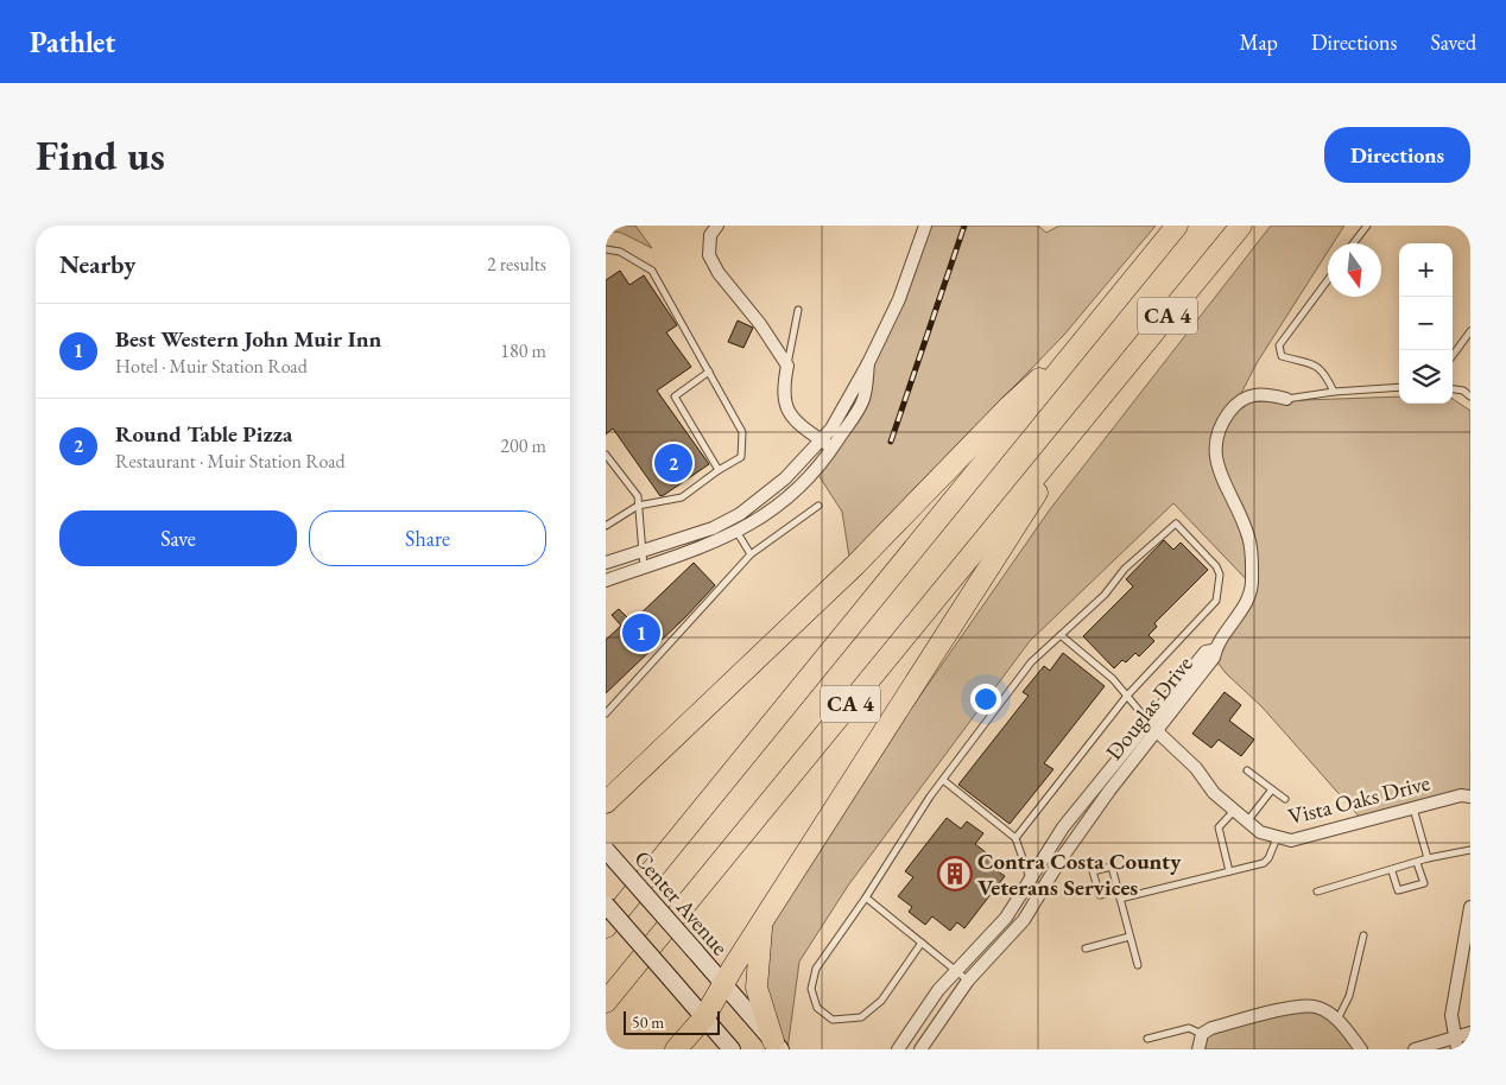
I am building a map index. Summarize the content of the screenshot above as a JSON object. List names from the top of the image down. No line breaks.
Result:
{"streets":{"highway":["CA 4"],"street":["Douglas Drive","Vista Oaks Drive","Center Avenue"]},"crossings":[["Douglas Drive","Vista Oaks Drive"]],"places":{"building":["Contra Costa County Veterans Services"]},"scale_bar":"50 m","north":"bottom","page":{"header":"Pathlet","nav":["Map","Directions","Saved"],"buttons":["Directions",["Save","Share"]],"title":"Find us","heading":["Nearby","2 results"],"map_buttons":["+","−"],"list":[{"mark":"1","name":"Best Western John Muir Inn","note":"Hotel · Muir Station Road","value":"180 m"},{"mark":"2","name":"Round Table Pizza","note":"Restaurant · Muir Station Road","value":"200 m"}],"pins":["2","1"],"scale":"50 m"}}
